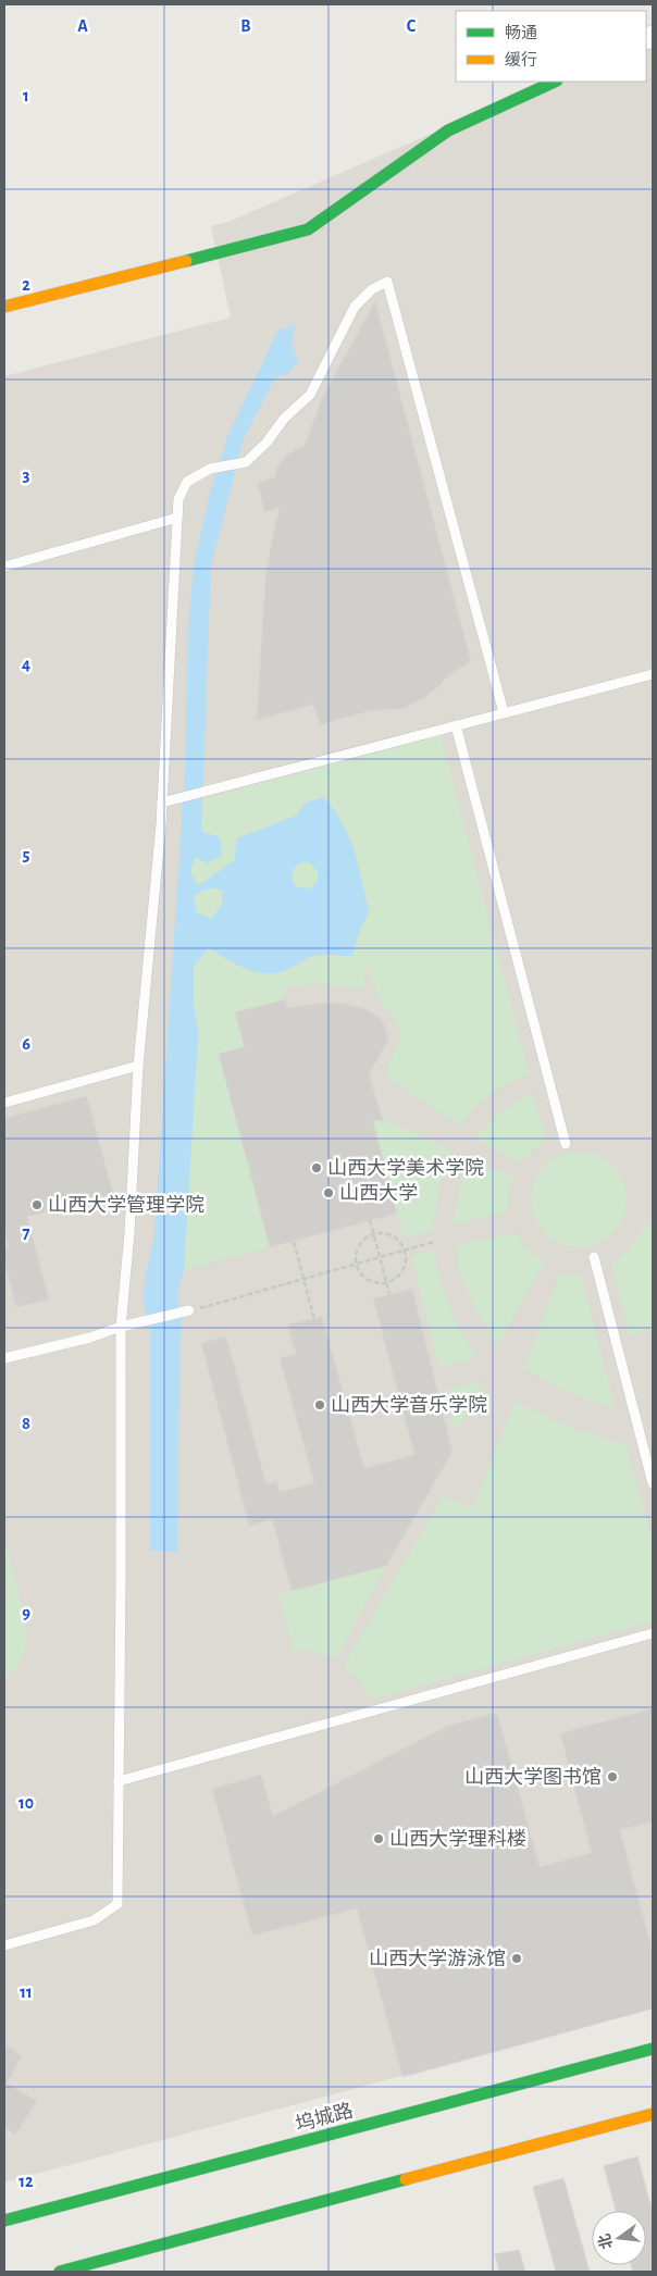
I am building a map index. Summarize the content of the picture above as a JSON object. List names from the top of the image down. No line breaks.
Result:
{"streets":{"main road":["坞城路"]},"places":["山西大学美术学院","山西大学","山西大学管理学院","山西大学音乐学院","山西大学图书馆","山西大学理科楼","山西大学游泳馆"],"legend":["畅通","缓行"],"north":"left","grid":{"columns":["A","B","C"],"rows":["1","2","3","4","5","6","7","8","9","10","11","12"]}}
